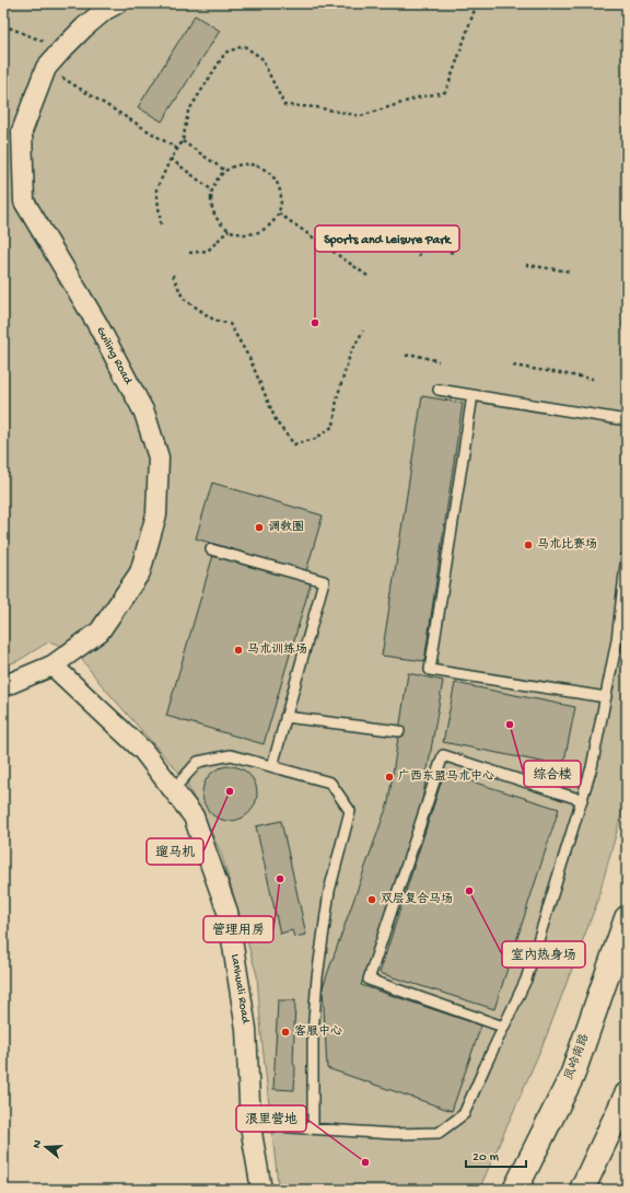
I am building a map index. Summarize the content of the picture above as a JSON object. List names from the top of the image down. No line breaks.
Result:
{"streets":{"main road":["凤岭南路"],"street":["Guiling Road","Lanhuali Road"]},"crossings":[["Guiling Road","Lanhuali Road"]],"places":["Sports and Leisure Park","调教圈","马术比赛场","马术训练场","综合楼","广西东盟马术中心","遛马机","管理用房","室内热身场","双层复合马场","客服中心","浪里营地"],"scale_bar":"20 m","north":"left"}
